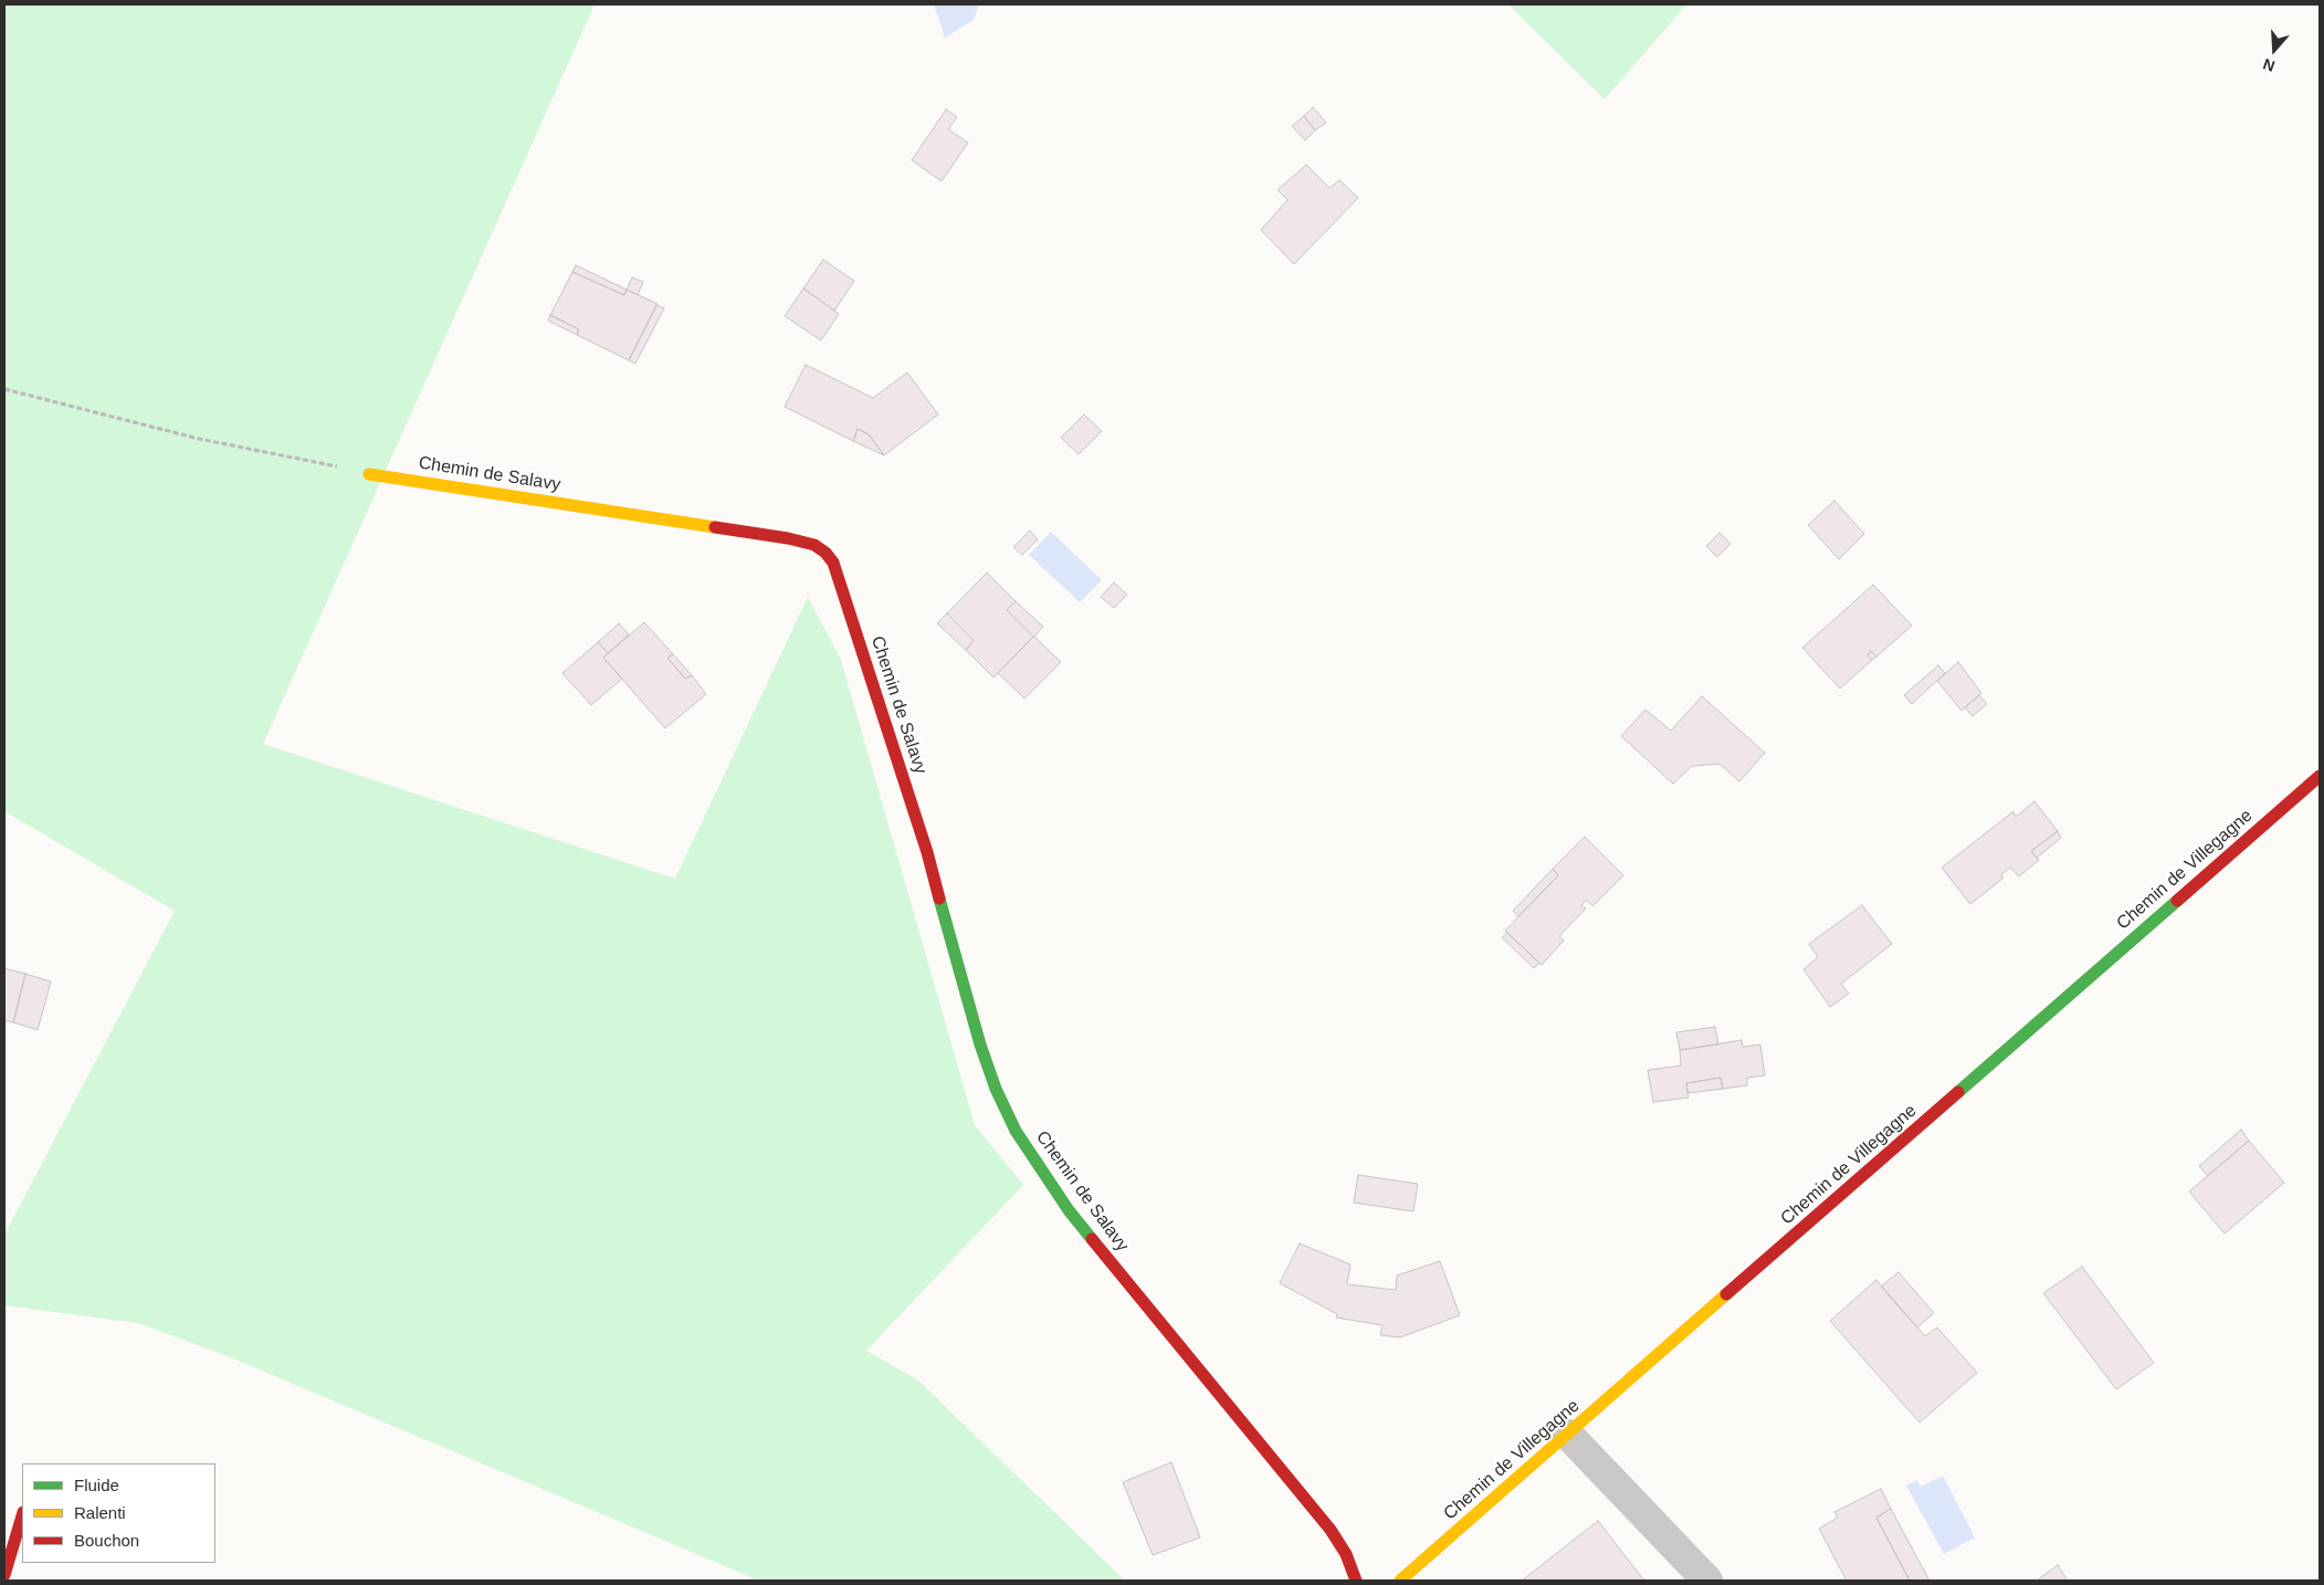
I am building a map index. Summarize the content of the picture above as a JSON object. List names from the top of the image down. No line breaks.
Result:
{"streets":{"street":["Chemin de Salavy","Chemin de Villegagne"]},"legend":["Fluide","Ralenti","Bouchon"],"north":"bottom"}
